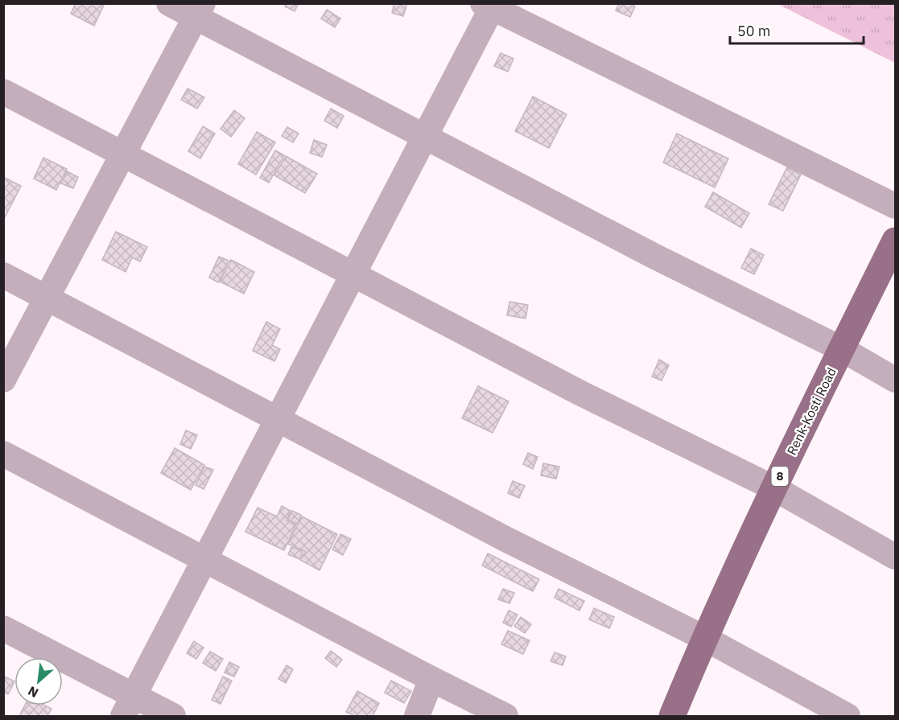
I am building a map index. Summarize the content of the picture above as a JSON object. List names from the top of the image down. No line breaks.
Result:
{"streets":{"main road":["Renk-Kosti Road","8"]},"scale_bar":"50 m","north":"bottom left"}
